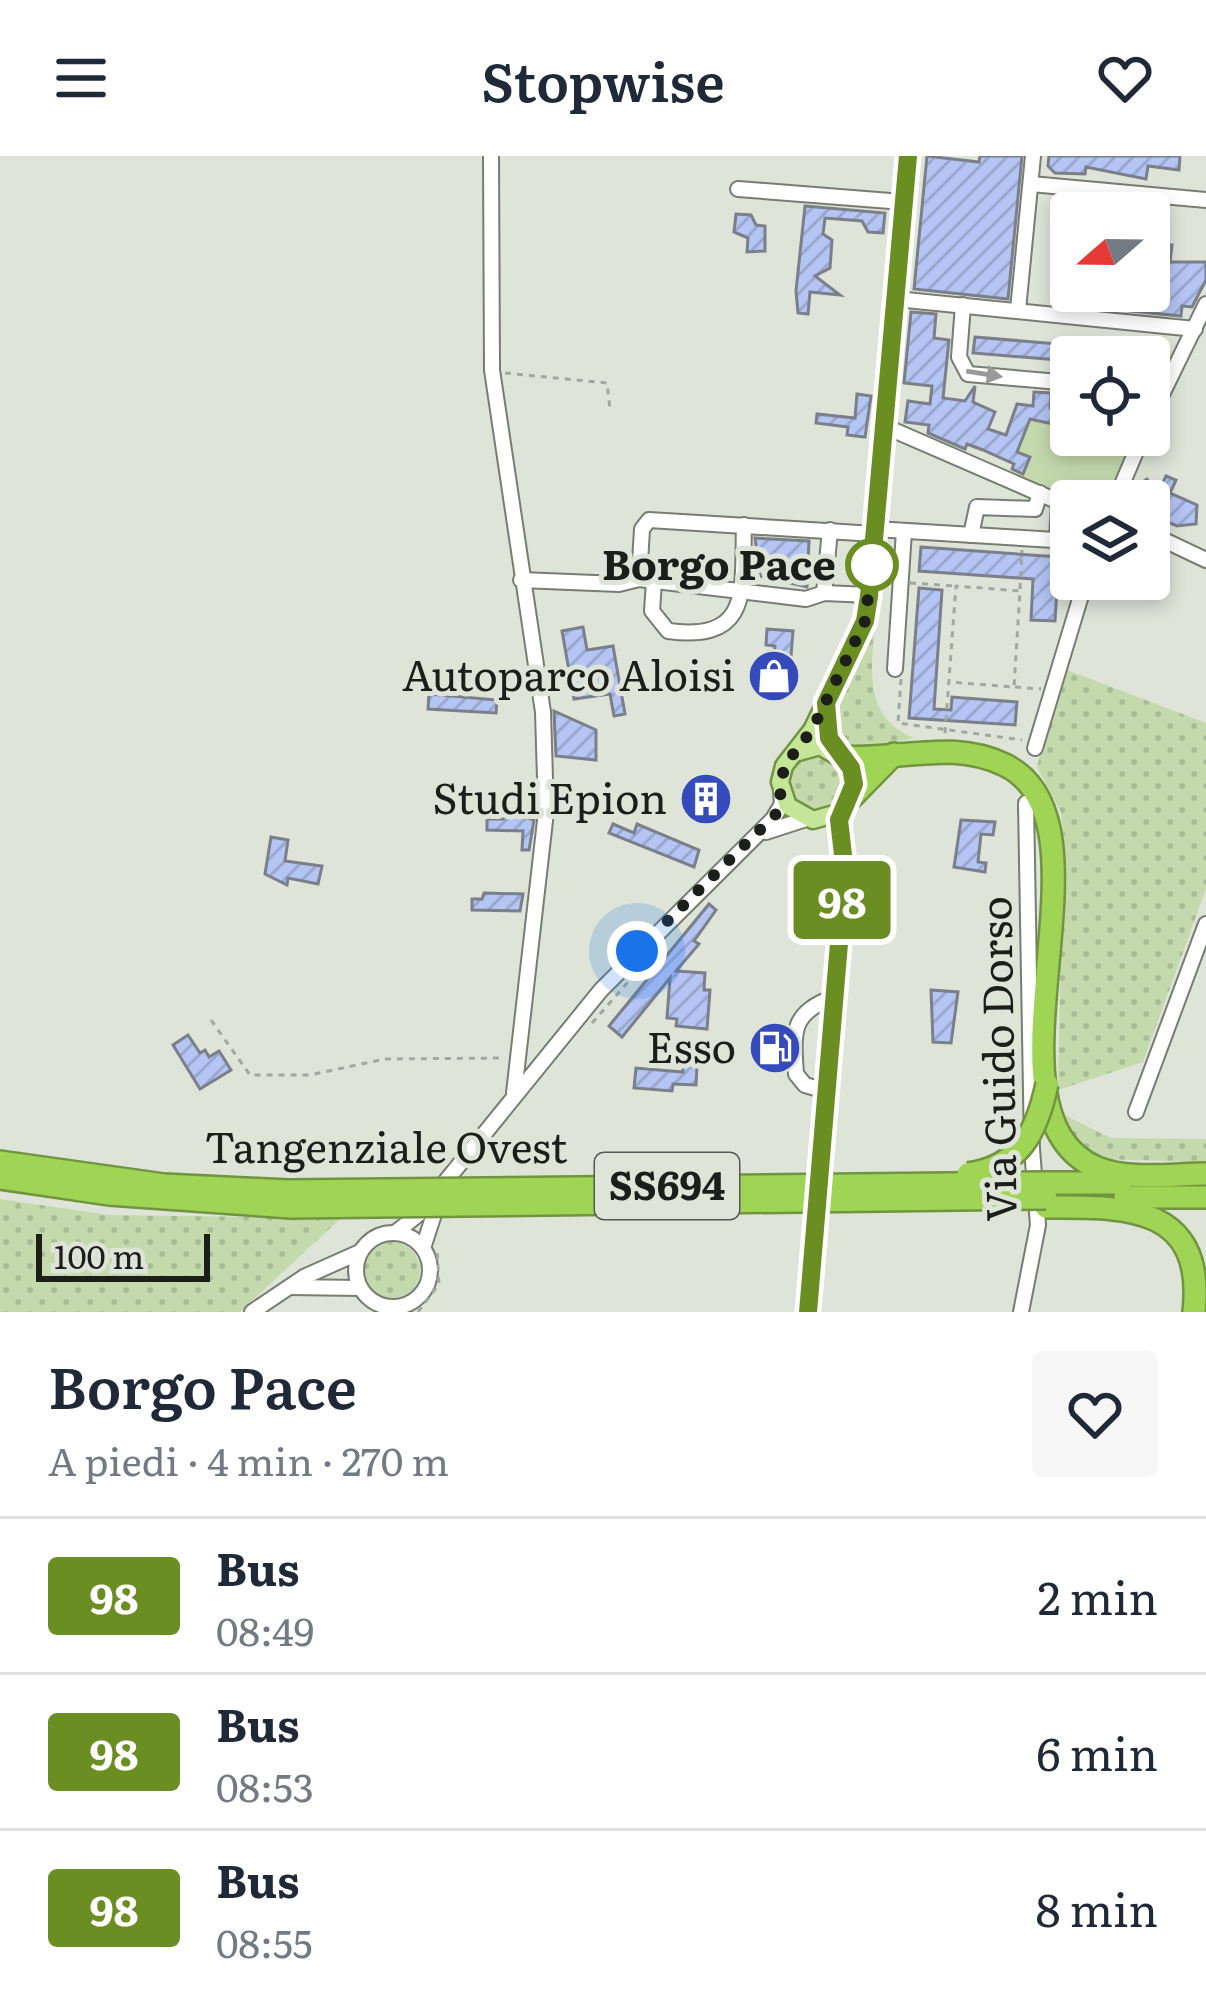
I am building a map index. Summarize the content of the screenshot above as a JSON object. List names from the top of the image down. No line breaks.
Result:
{"streets":{"highway":["Tangenziale Ovest","SS694"],"street":["Via Guido Dorso"]},"places":{"other":["Borgo Pace"],"shop":["Autoparco Aloisi"],"building":["Studi Epion"],"fuel station":["Esso"]},"lines":["bus line 98"],"scale_bar":"100 m","north":"left","page":{"header":"Stopwise","on_map":"98","scale":"100 m","heading":["Borgo Pace","A piedi · 4 min · 270 m"],"list":[{"mark":"98","name":"Bus","note":"08:49","value":"2 min"},{"mark":"98","name":"Bus","note":"08:53","value":"6 min"},{"mark":"98","name":"Bus","note":"08:55","value":"8 min"}]}}
